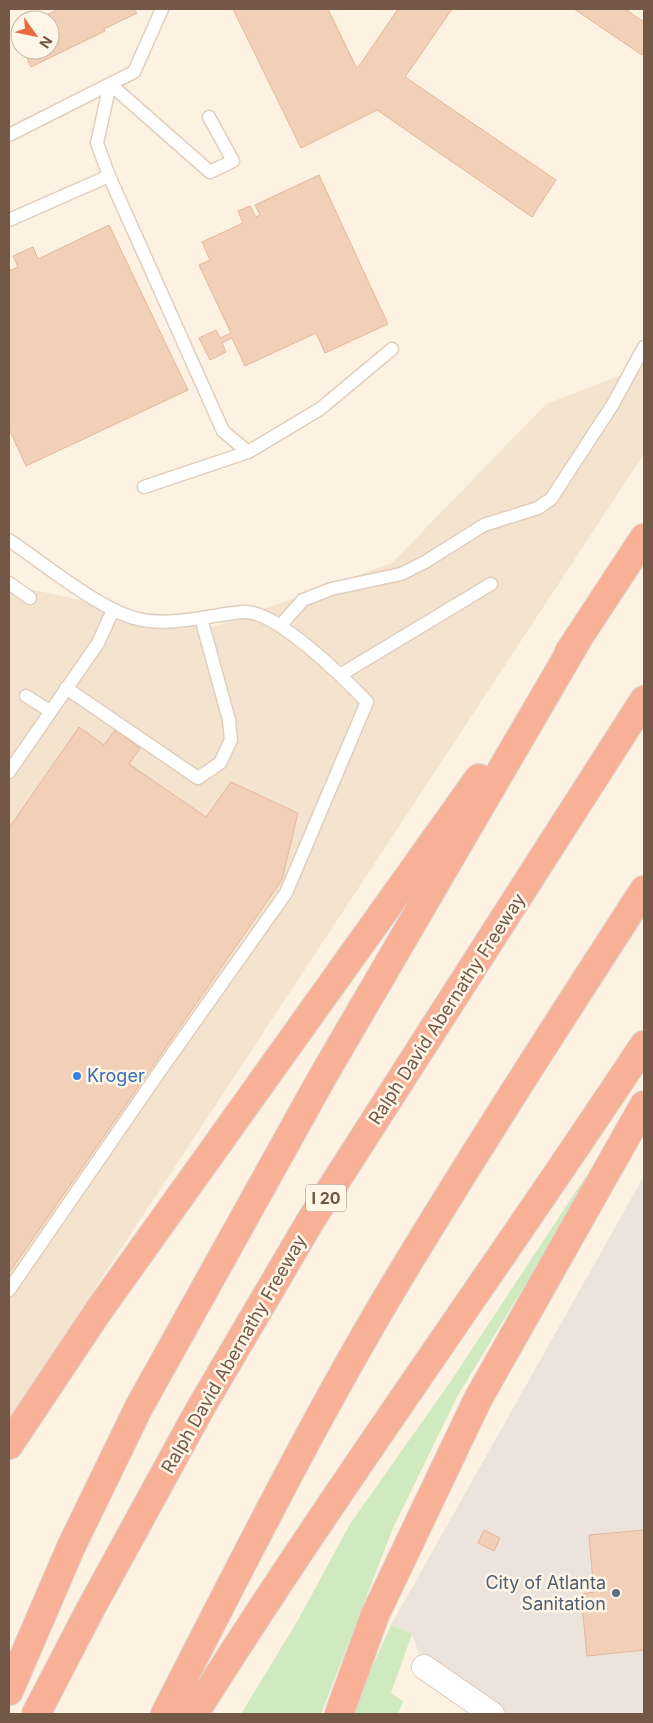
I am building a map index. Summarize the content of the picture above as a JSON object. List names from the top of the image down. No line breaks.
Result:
{"streets":{"highway":["Ralph David Abernathy Freeway","I 20"]},"places":["Kroger","City of Atlanta Sanitation"],"north":"bottom right"}
